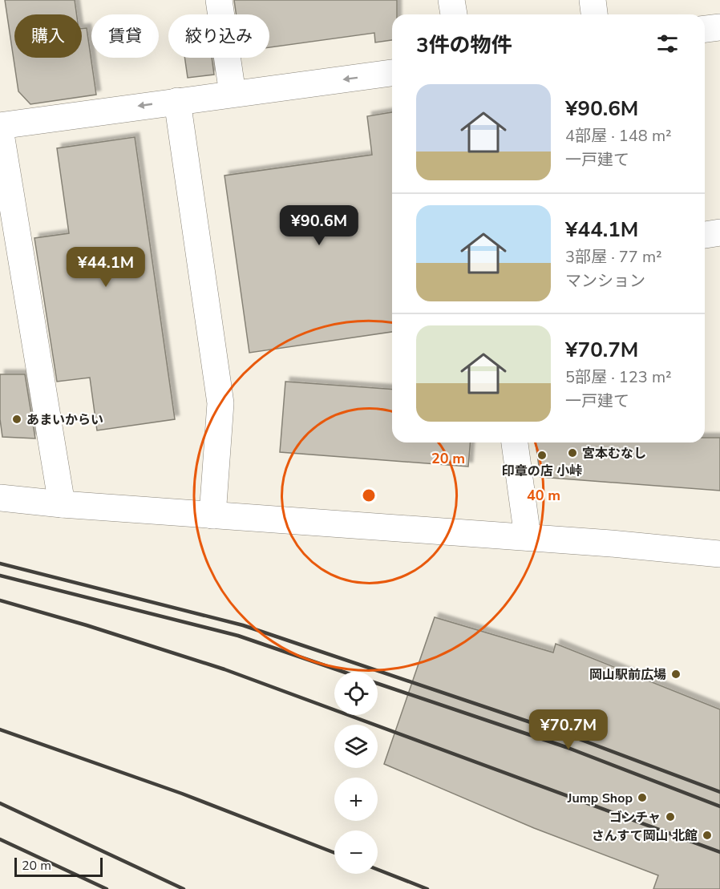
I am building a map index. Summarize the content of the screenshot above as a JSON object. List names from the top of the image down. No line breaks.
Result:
{"places":["あまいからい","宮本むなし","印章の店 小峠","岡山駅前広場","Jump Shop","ゴンチャ","さんすて岡山 北館"],"scale_bar":"20 m","page":{"chip":["購入","賃貸","絞り込み"],"heading":"3件の物件","list":[{"name":"¥90.6M","note":"4部屋 · 148 m² · 一戸建て"},{"name":"¥44.1M","note":"3部屋 · 77 m² · マンション"},{"name":"¥70.7M","note":"5部屋 · 123 m² · 一戸建て"}],"price":["¥90.6M","¥44.1M","¥70.7M"],"map_buttons":["+","−"],"scale":"20 m"},"rings":["20 m","40 m"]}
